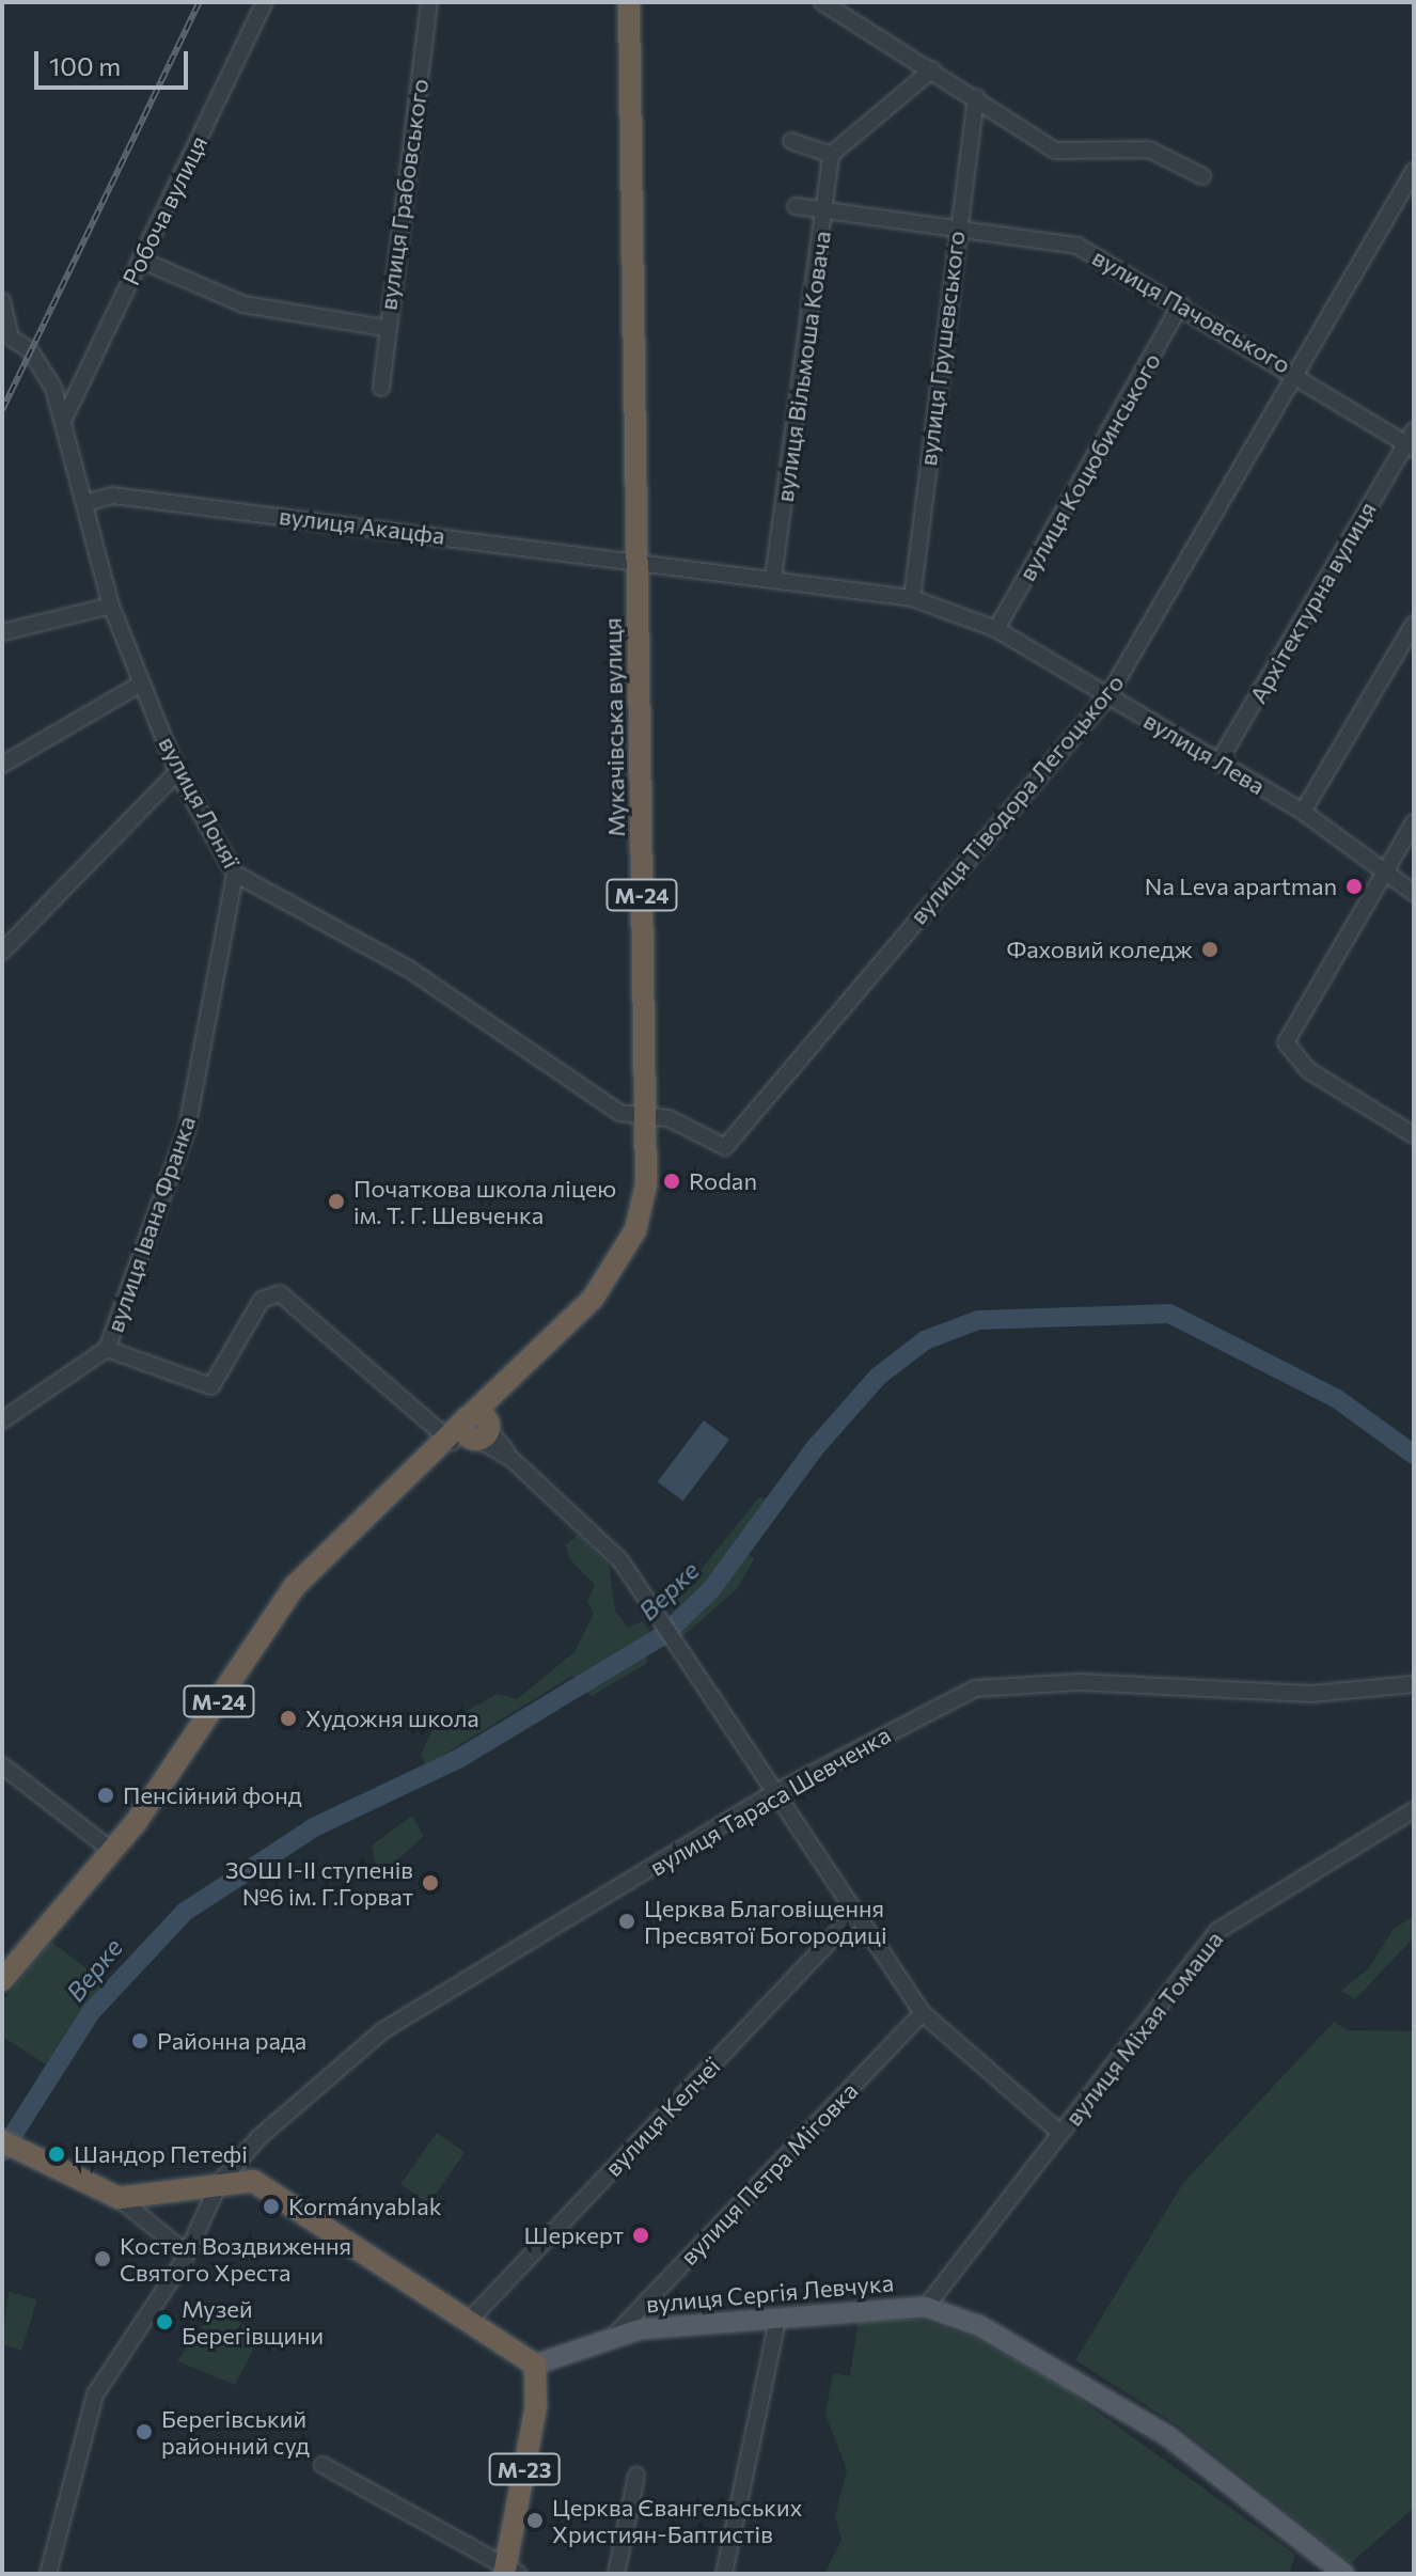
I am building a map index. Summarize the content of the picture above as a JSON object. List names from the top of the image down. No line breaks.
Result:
{"streets":{"highway":["Мукачівська вулиця","М-24","М-23"],"main road":["вулиця Сергія Левчука"],"street":["вулиця Грабовського","Робоча вулиця","вулиця Пачовського","вулиця Грушевського","вулиця Вільмоша Ковача","вулиця Коцюбинського","вулиця Акацфа","Архітектурна вулиця","вулиця Лева","вулиця Тіводора Легоцького","вулиця Лоняї","вулиця Івана Франка","вулиця Тараса Шевченка","вулиця Міхая Томаша","вулиця Келчеї","вулиця Петра Міговка"]},"crossings":[["Робоча вулиця","вулиця Лоняї"],["вулиця Пачовського","вулиця Грушевського"],["вулиця Пачовського","вулиця Вільмоша Ковача"],["вулиця Пачовського","вулиця Коцюбинського"],["вулиця Пачовського","Архітектурна вулиця"],["вулиця Пачовського","вулиця Тіводора Легоцького"],["вулиця Грушевського","вулиця Лева"],["вулиця Вільмоша Ковача","вулиця Лева"],["вулиця Коцюбинського","вулиця Лева"],["вулиця Акацфа","Мукачівська вулиця"],["вулиця Акацфа","вулиця Лева"],["вулиця Акацфа","вулиця Лоняї"],["Архітектурна вулиця","вулиця Лева"],["Мукачівська вулиця","вулиця Лева"],["Мукачівська вулиця","вулиця Тіводора Легоцького"],["Мукачівська вулиця","вулиця Лоняї"],["Мукачівська вулиця","М-24"],["вулиця Лева","вулиця Тіводора Легоцького"],["вулиця Тіводора Легоцького","вулиця Лоняї"],["вулиця Лоняї","вулиця Івана Франка"],["вулиця Міхая Томаша","вулиця Сергія Левчука"],["вулиця Петра Міговка","вулиця Сергія Левчука"],["вулиця Сергія Левчука","М-23"]],"water":["Верке"],"places":["Na Leva apartman","Фаховий коледж","Rodan","Початкова школа ліцею ім. Т. Г. Шевченка","Художня школа","Пенсійний фонд","ЗОШ І-ІІ ступенів №6 ім. Г.Горват","Церква Благовіщення Пресвятої Богородиці","Районна рада","Шандор Петефі","Kormányablak","Шеркерт","Костел Воздвиження Святого Хреста","Музей Берегівщини","Берегівський районний суд","Церква Євангельських Християн-Баптистів"],"scale_bar":"100 m"}
